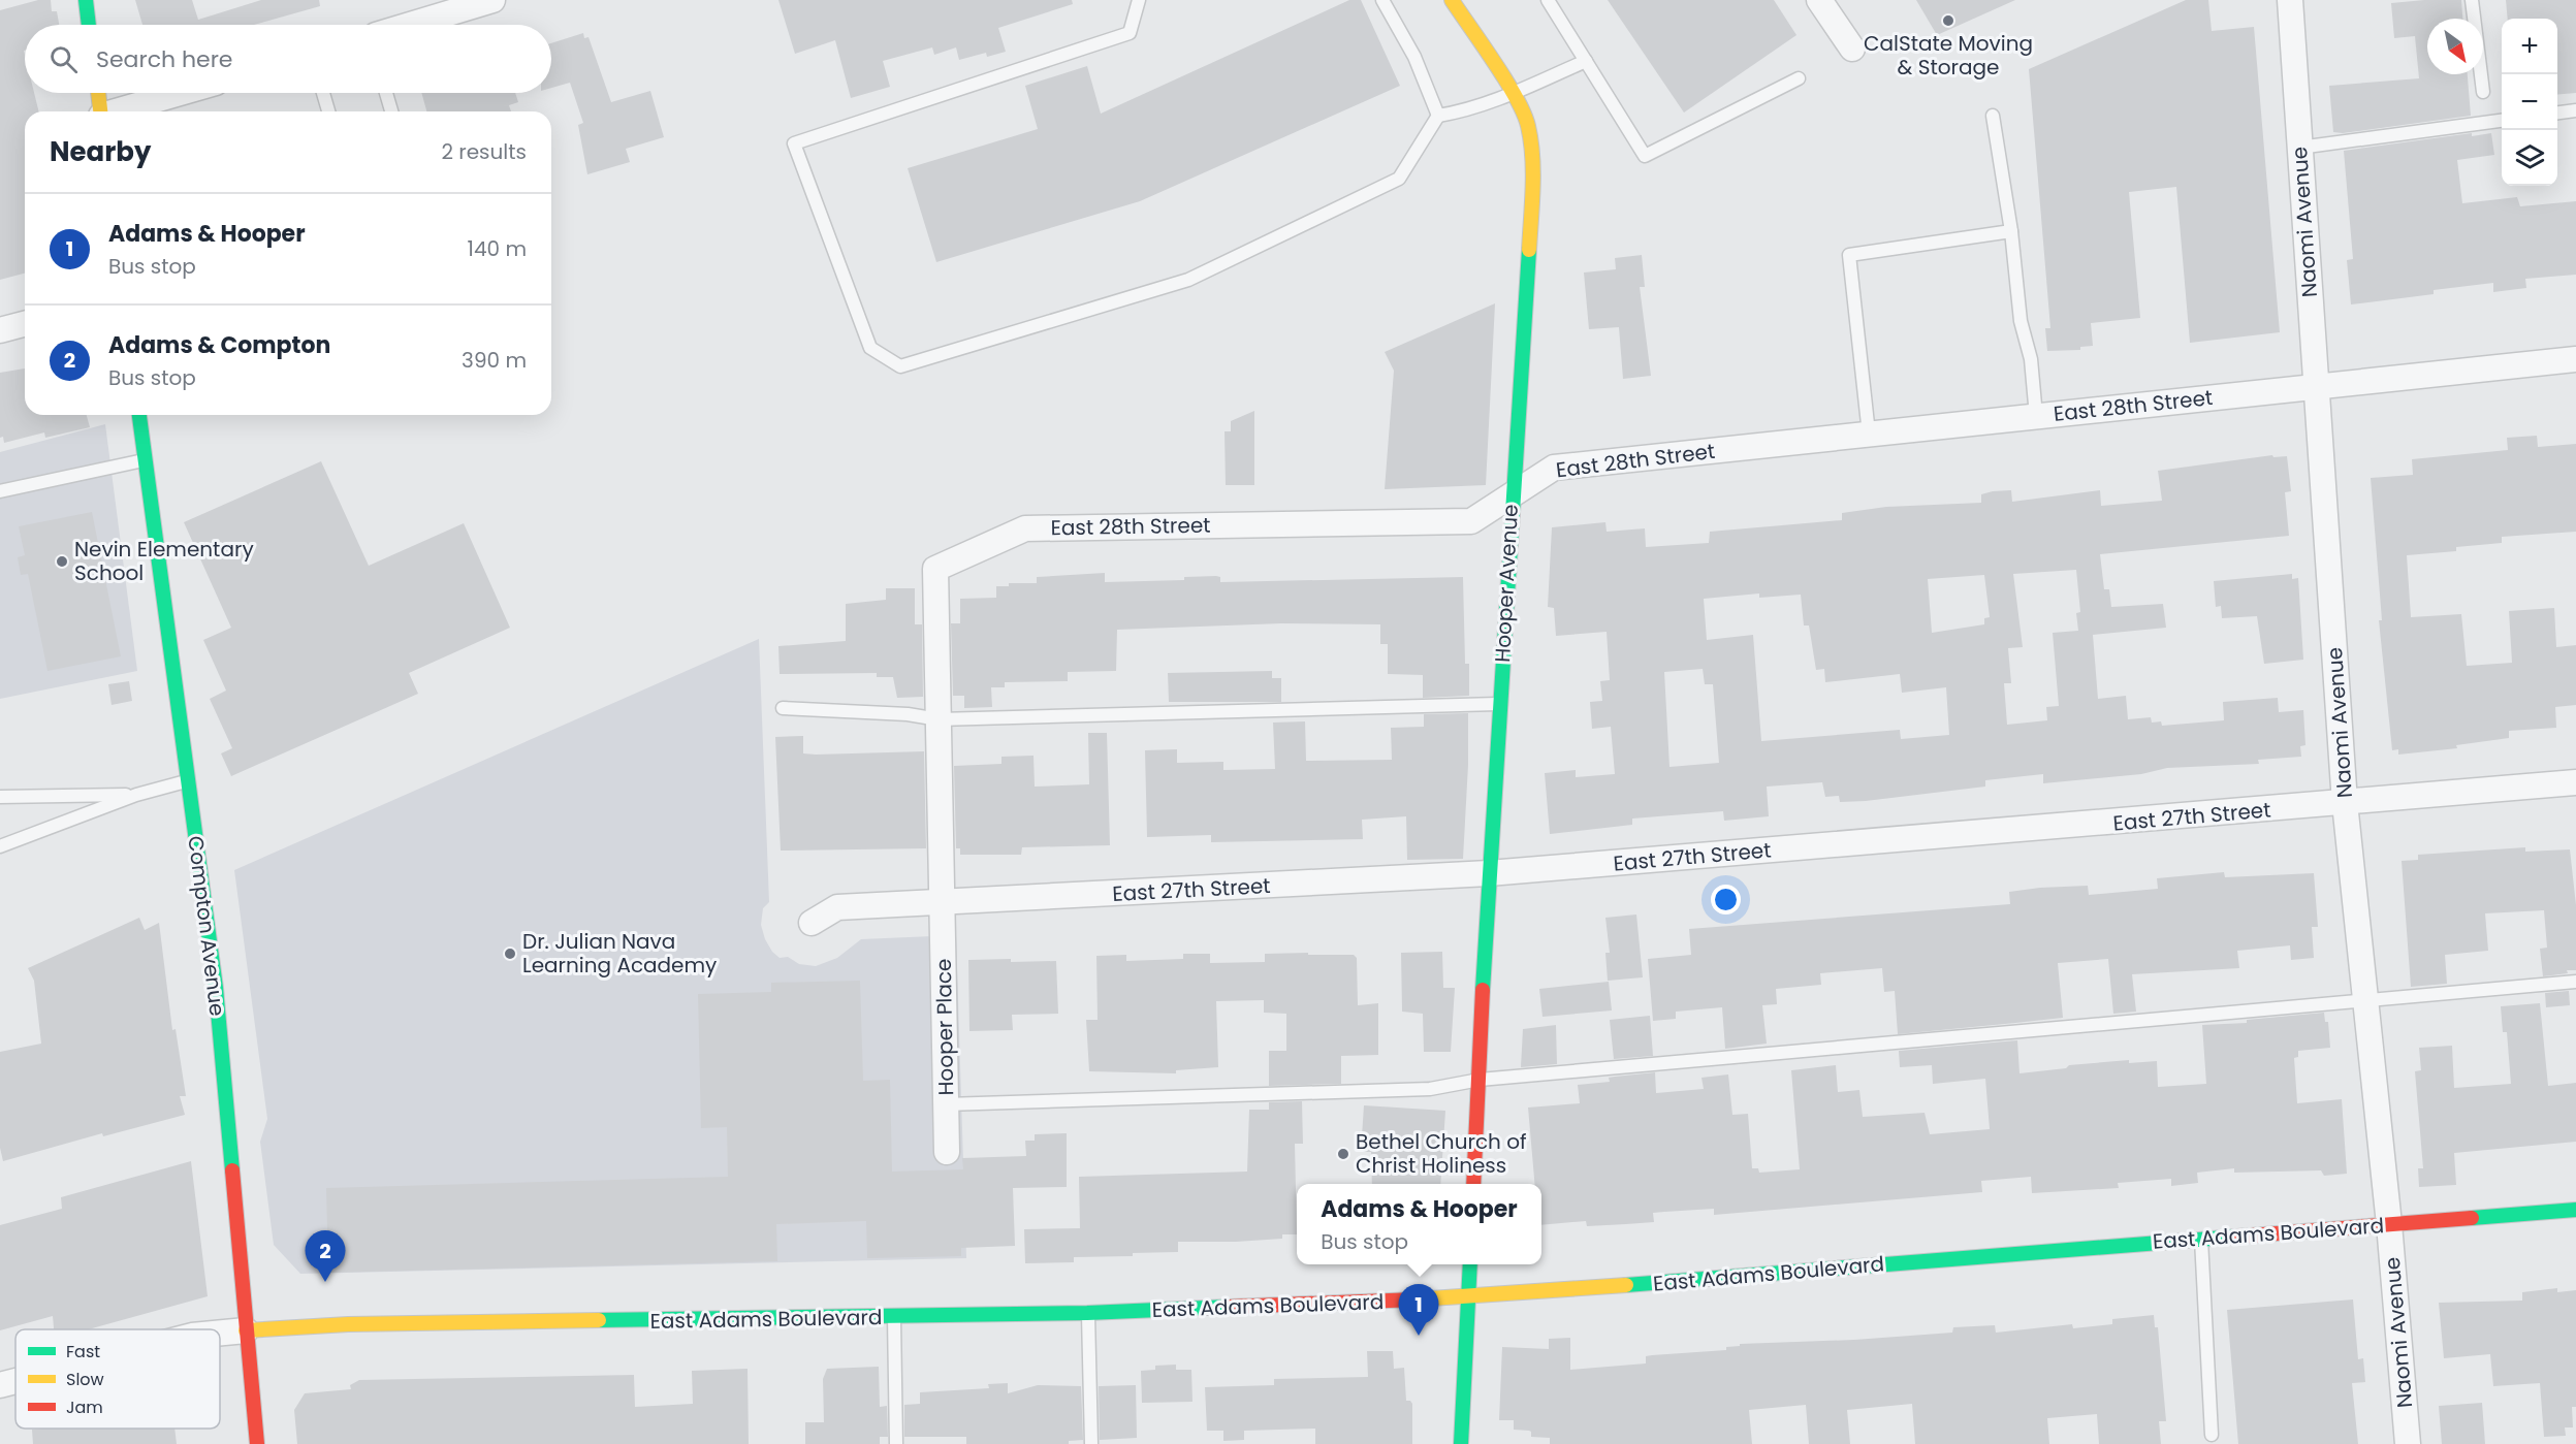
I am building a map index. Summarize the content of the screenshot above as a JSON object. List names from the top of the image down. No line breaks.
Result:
{"streets":{"street":["Naomi Avenue","East 28th Street","Hooper Avenue","East 27th Street","Compton Avenue","Hooper Place","East Adams Boulevard"]},"crossings":[["Naomi Avenue","East 28th Street"],["Naomi Avenue","East 27th Street"],["Naomi Avenue","East Adams Boulevard"],["East 28th Street","Hooper Avenue"],["East 28th Street","East 27th Street"],["East 28th Street","Hooper Place"],["Hooper Avenue","East 27th Street"],["East 27th Street","Hooper Place"],["Compton Avenue","East Adams Boulevard"]],"places":["CalState Moving & Storage","Nevin Elementary School","Dr. Julian Nava Learning Academy","Bethel Church of Christ Holiness"],"legend":["Fast","Slow","Jam"],"north":"bottom right","page":{"map_buttons":["+","−"],"search":"Search here","heading":["Nearby","2 results"],"list":[{"mark":"1","name":"Adams & Hooper","note":"Bus stop","value":"140 m"},{"mark":"2","name":"Adams & Compton","note":"Bus stop","value":"390 m"}],"popup":["Adams & Hooper","Bus stop"],"pins":["2","1"]}}
